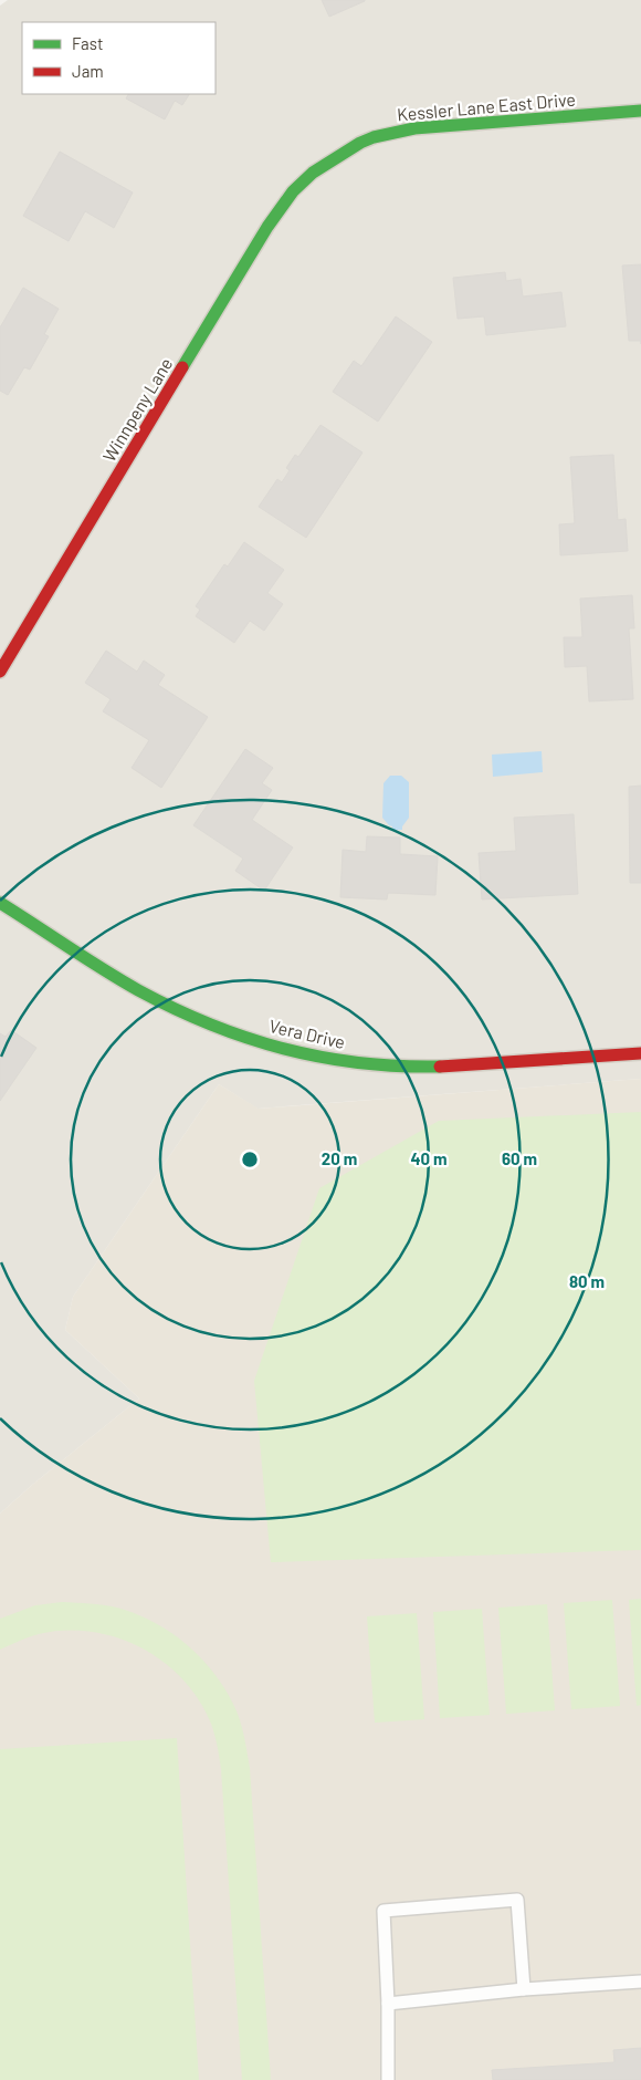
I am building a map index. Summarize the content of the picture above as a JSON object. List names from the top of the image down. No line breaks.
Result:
{"streets":{"street":["Kessler Lane East Drive","Winnpeny Lane","Vera Drive"]},"crossings":[["Kessler Lane East Drive","Winnpeny Lane"]],"legend":["Fast","Jam"],"rings":["20 m","40 m","60 m","80 m"]}
